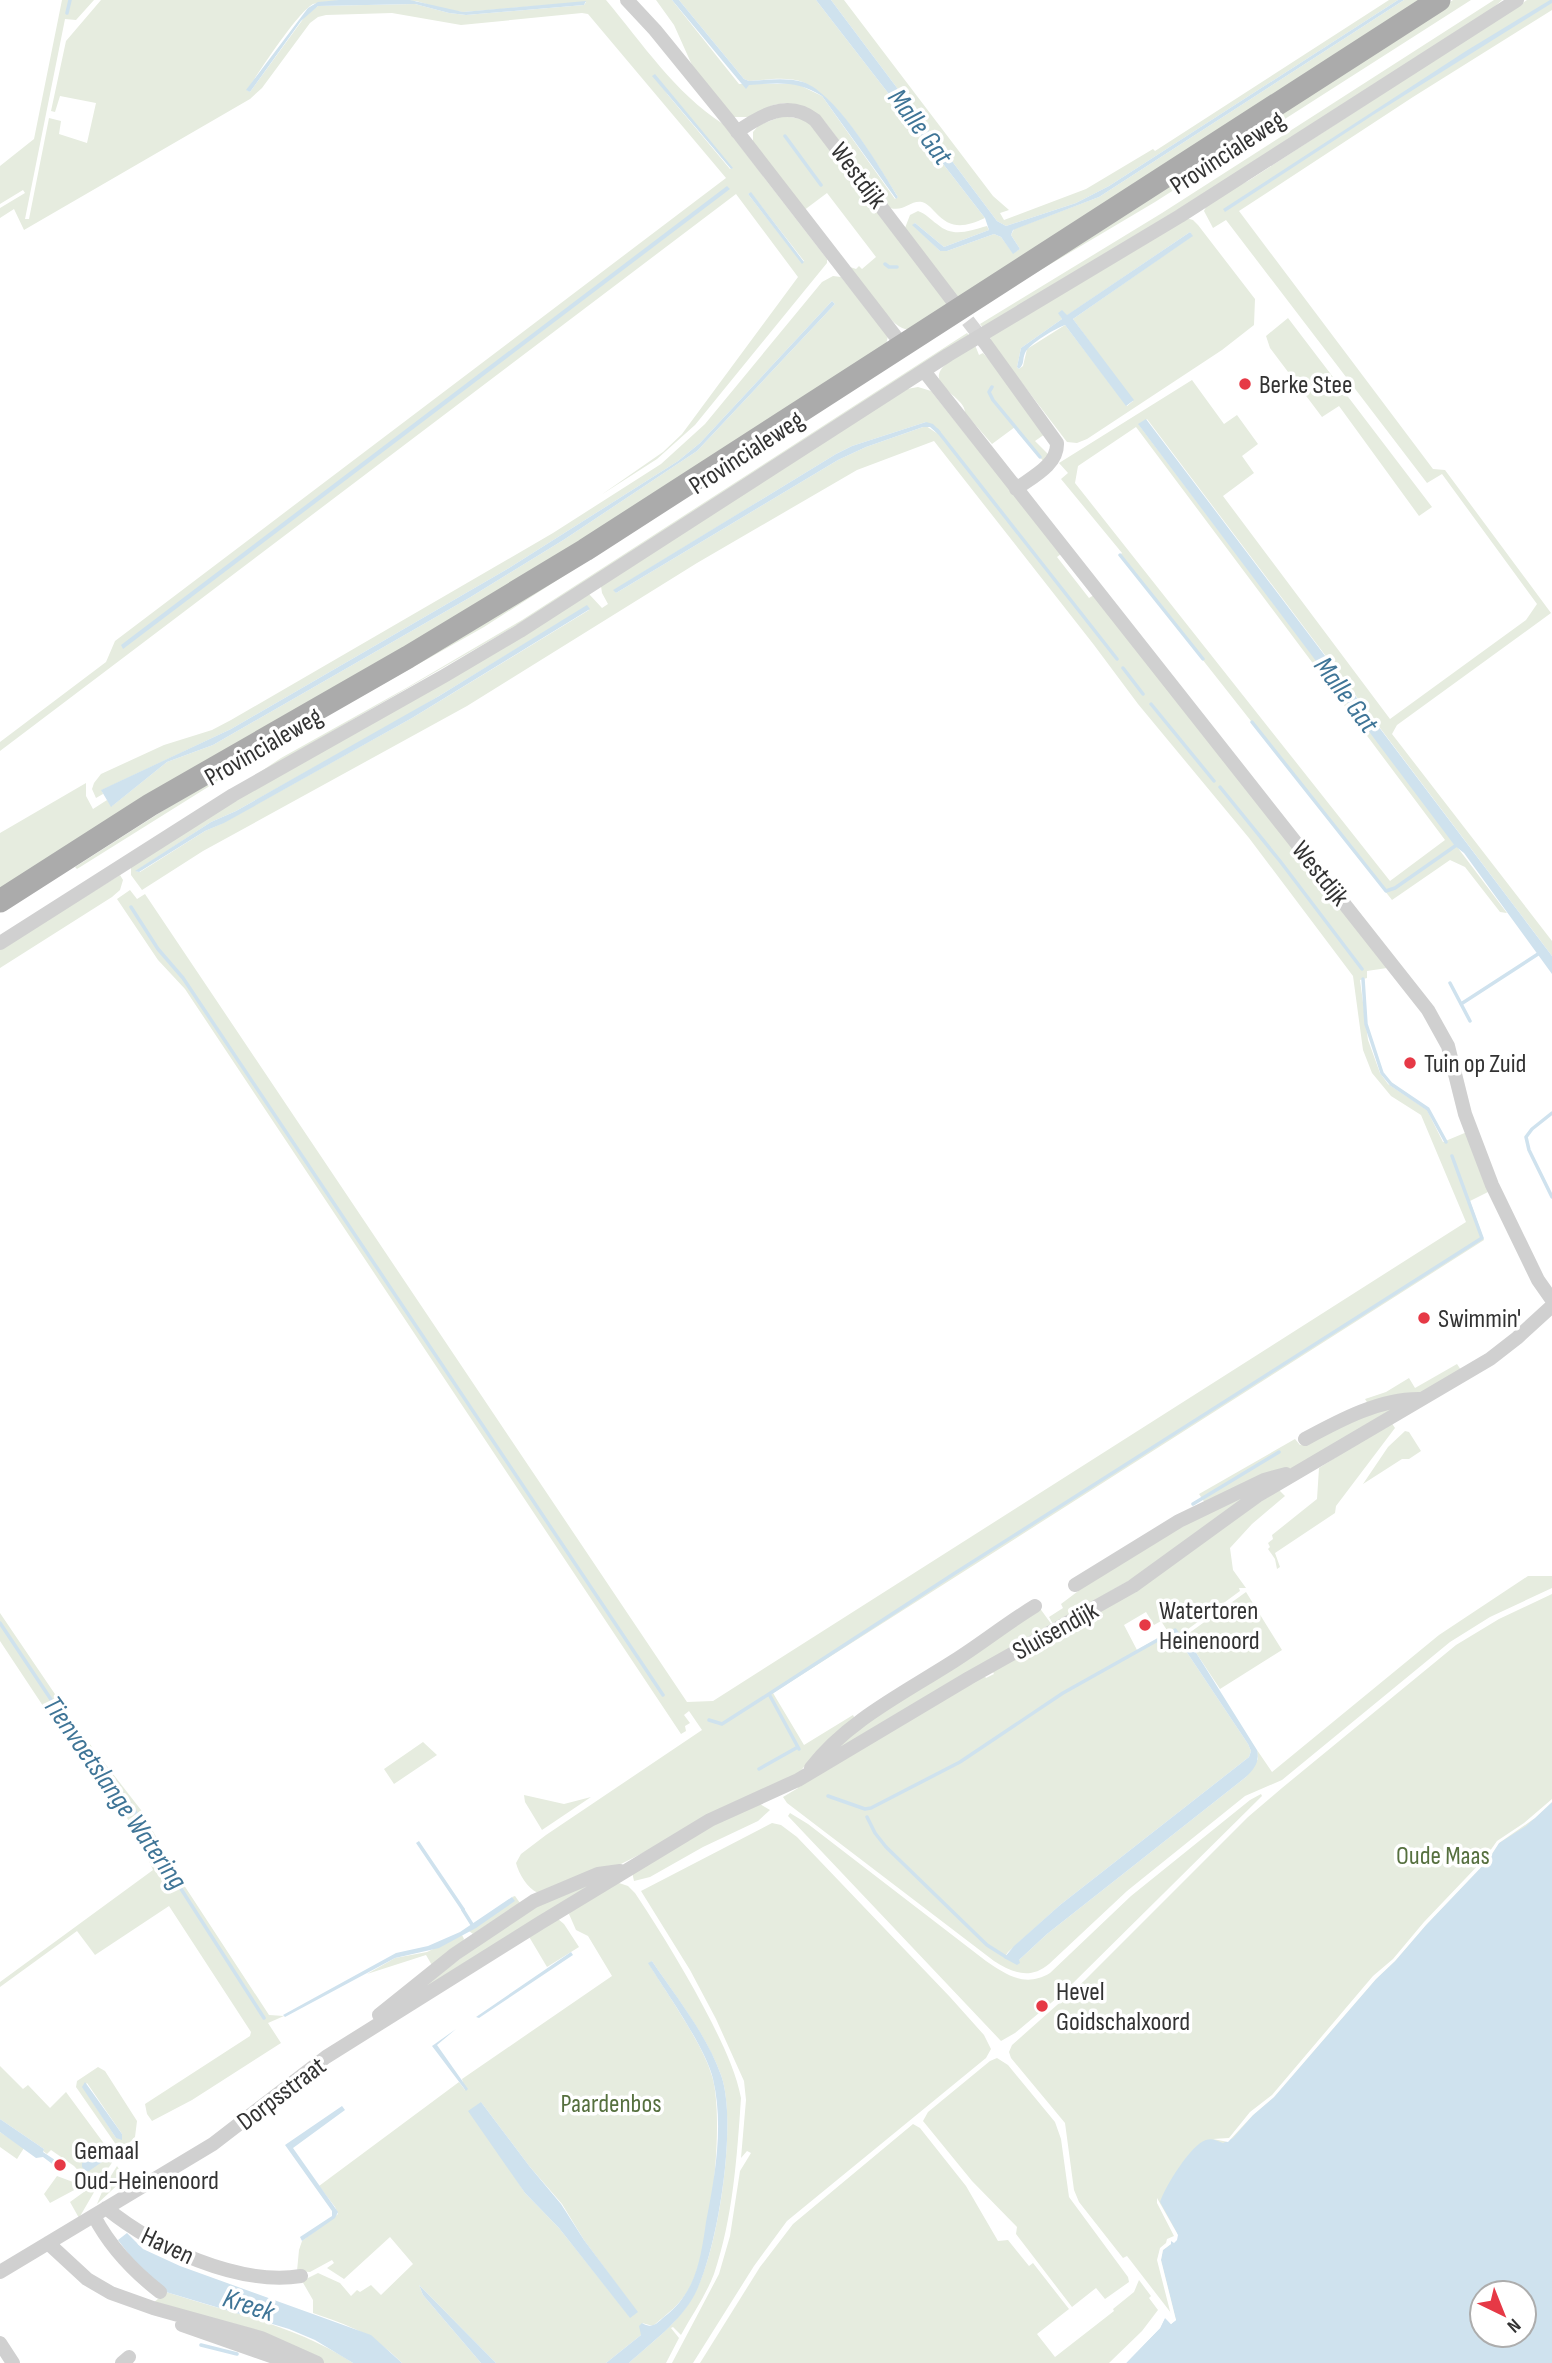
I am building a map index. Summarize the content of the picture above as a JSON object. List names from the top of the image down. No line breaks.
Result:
{"streets":{"main road":["Provincialeweg"],"street":["Westdijk","Sluisendijk","Dorpsstraat","Haven"]},"crossings":[["Provincialeweg","Westdijk"],["Sluisendijk","Dorpsstraat"],["Dorpsstraat","Haven"]],"water":["Malle Gat","Tienvoetslange Watering","Kreek"],"parks":["Oude Maas","Paardenbos"],"places":["Berke Stee","Tuin op Zuid","Swimmin'","Watertoren Heinenoord","Hevel Goidschalxoord","Gemaal Oud-Heinenoord"],"north":"bottom right"}
